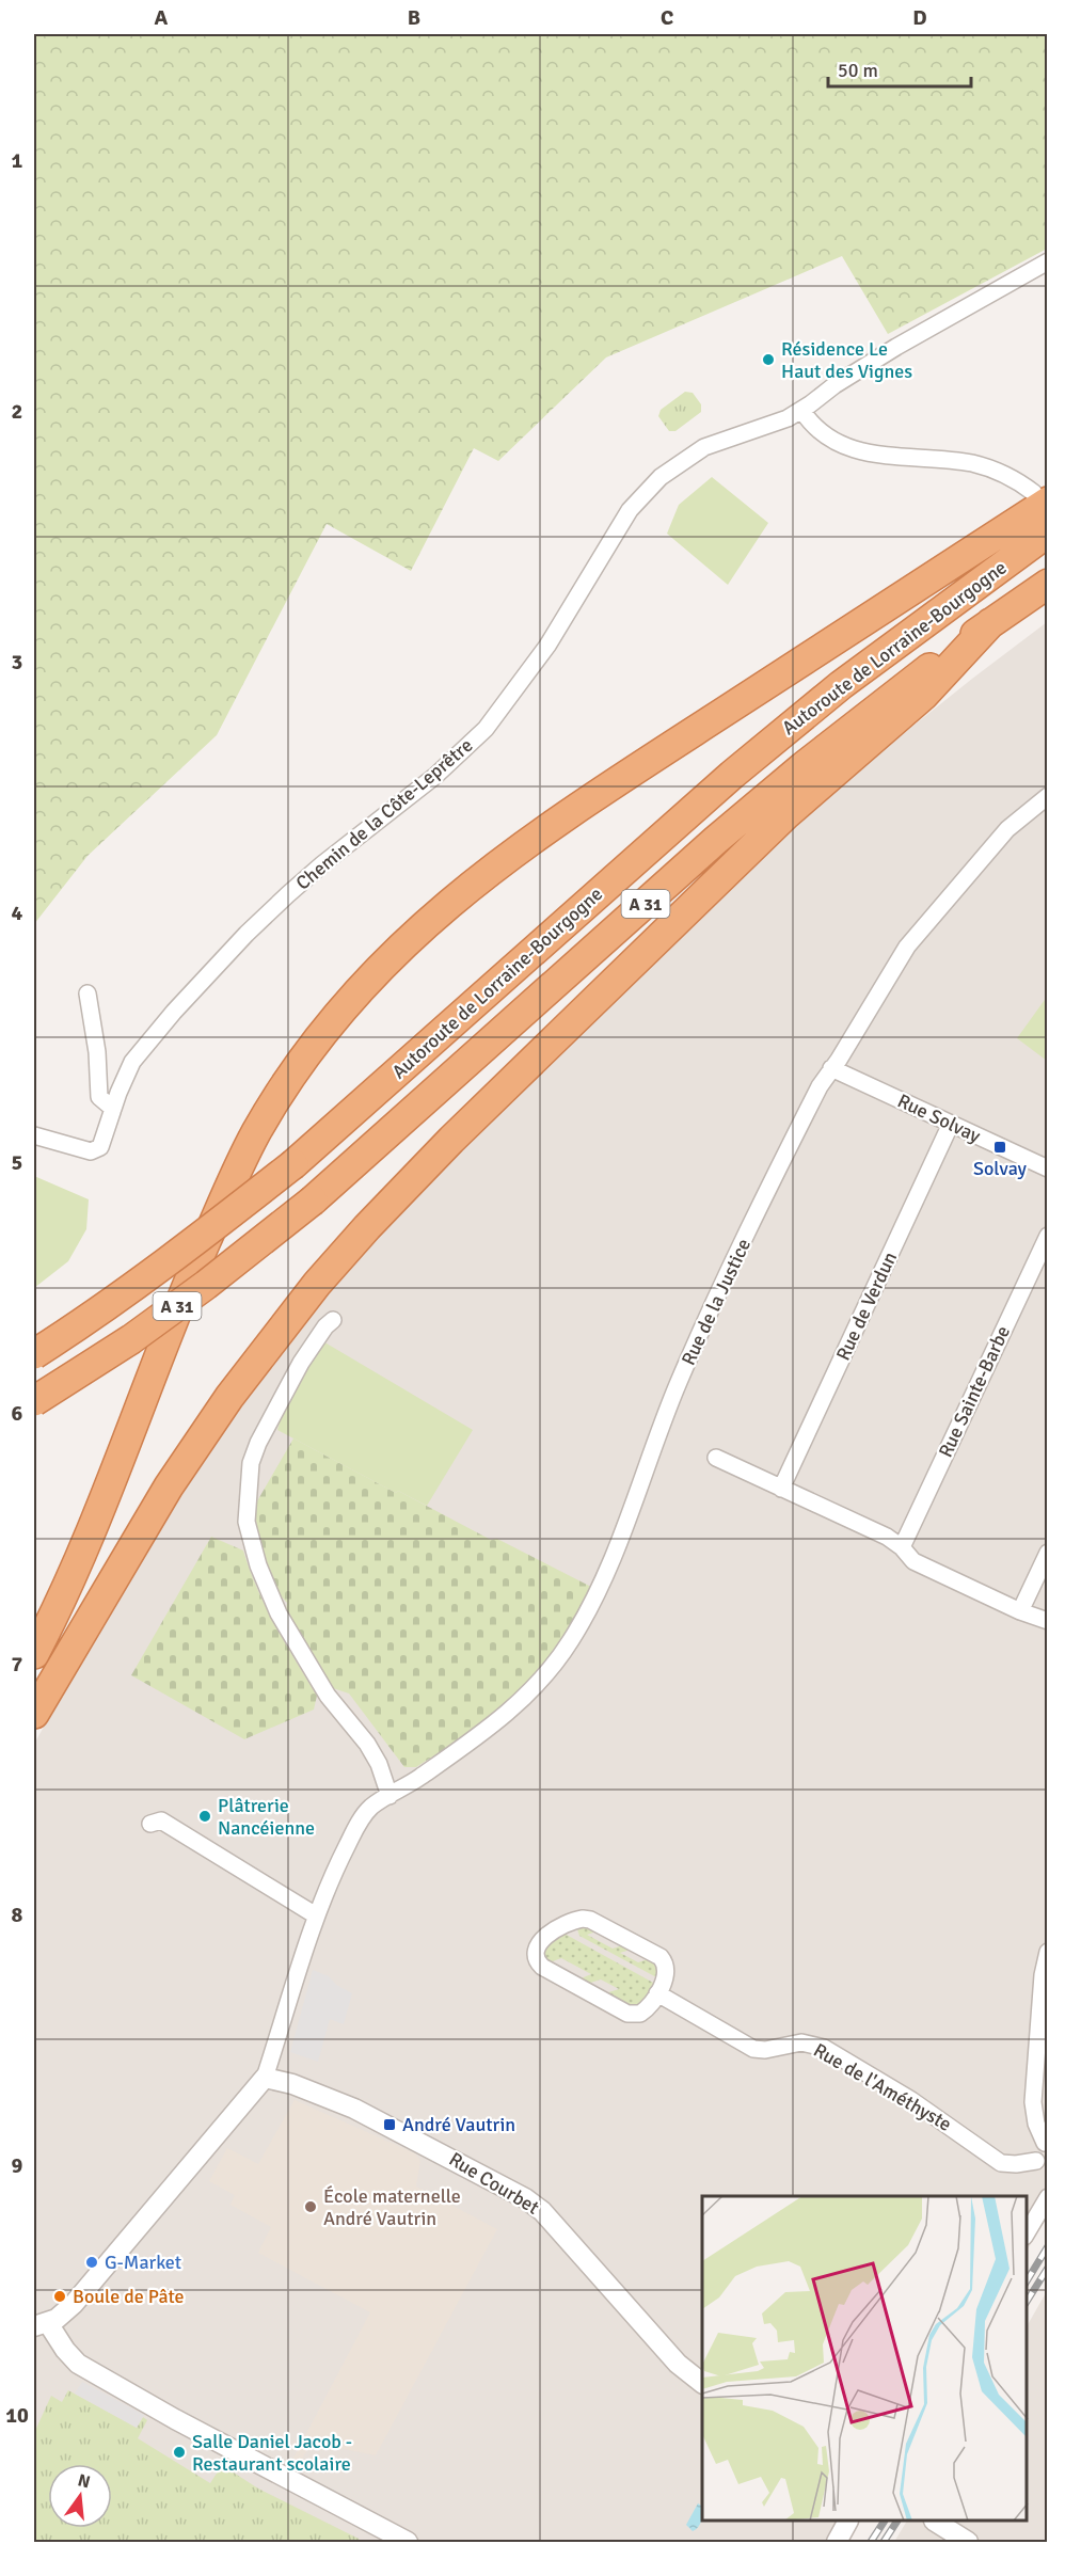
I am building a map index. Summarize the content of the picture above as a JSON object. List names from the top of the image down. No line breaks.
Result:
{"streets":{"highway":["Autoroute de Lorraine-Bourgogne","A 31"],"street":["Chemin de la Côte-Leprêtre","Rue Solvay","Rue de la Justice","Rue de Verdun","Rue Sainte-Barbe","Rue de l'Améthyste","Rue Courbet"]},"crossings":[["Rue Solvay","Rue de la Justice"],["Rue Solvay","Rue de Verdun"],["Rue de la Justice","Rue Courbet"]],"places":{"other":["Résidence Le Haut des Vignes","Plâtrerie Nancéienne","École maternelle André Vautrin","G-Market","Boule de Pâte","Salle Daniel Jacob - Restaurant scolaire"],"transit":["Solvay","André Vautrin"]},"scale_bar":"50 m","north":"top","grid":{"columns":["A","B","C","D"],"rows":["1","2","3","4","5","6","7","8","9","10"]}}
